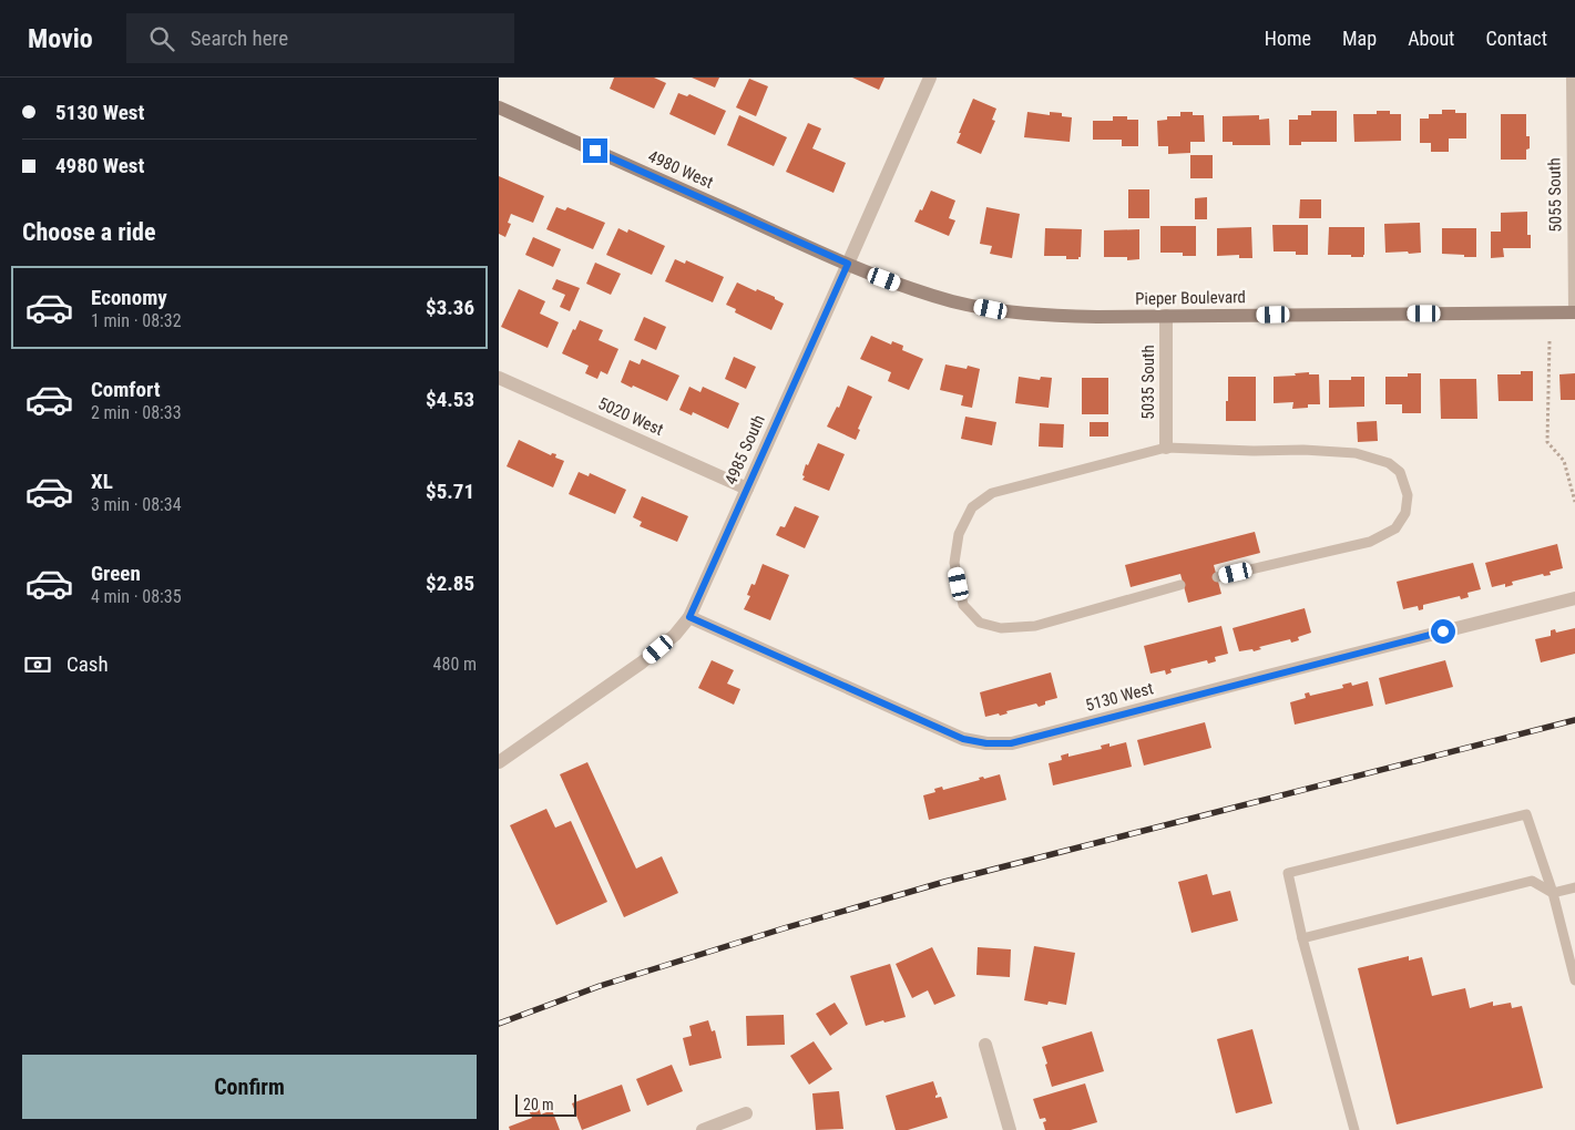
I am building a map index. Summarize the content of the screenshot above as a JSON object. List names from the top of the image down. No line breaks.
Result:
{"streets":{"street":["4980 West","5055 South","Pieper Boulevard","5035 South","5020 West","4985 South","5130 West"]},"crossings":[["4980 West","Pieper Boulevard"],["4980 West","4985 South"],["5055 South","Pieper Boulevard"],["Pieper Boulevard","5035 South"],["Pieper Boulevard","4985 South"],["5020 West","4985 South"],["4985 South","5130 West"]],"scale_bar":"20 m","page":{"header":"Movio","search":"Search here","nav":["Home","Map","About","Contact"],"banner":["5130 West","4980 West"],"heading":"Choose a ride","list":[{"name":"Economy","note":"1 min · 08:32","value":"$3.36"},{"name":"Comfort","note":"2 min · 08:33","value":"$4.53"},{"name":"XL","note":"3 min · 08:34","value":"$5.71"},{"name":"Green","note":"4 min · 08:35","value":"$2.85"}],"pay":["Cash","480 m"],"buttons":"Confirm","scale":"20 m"}}
